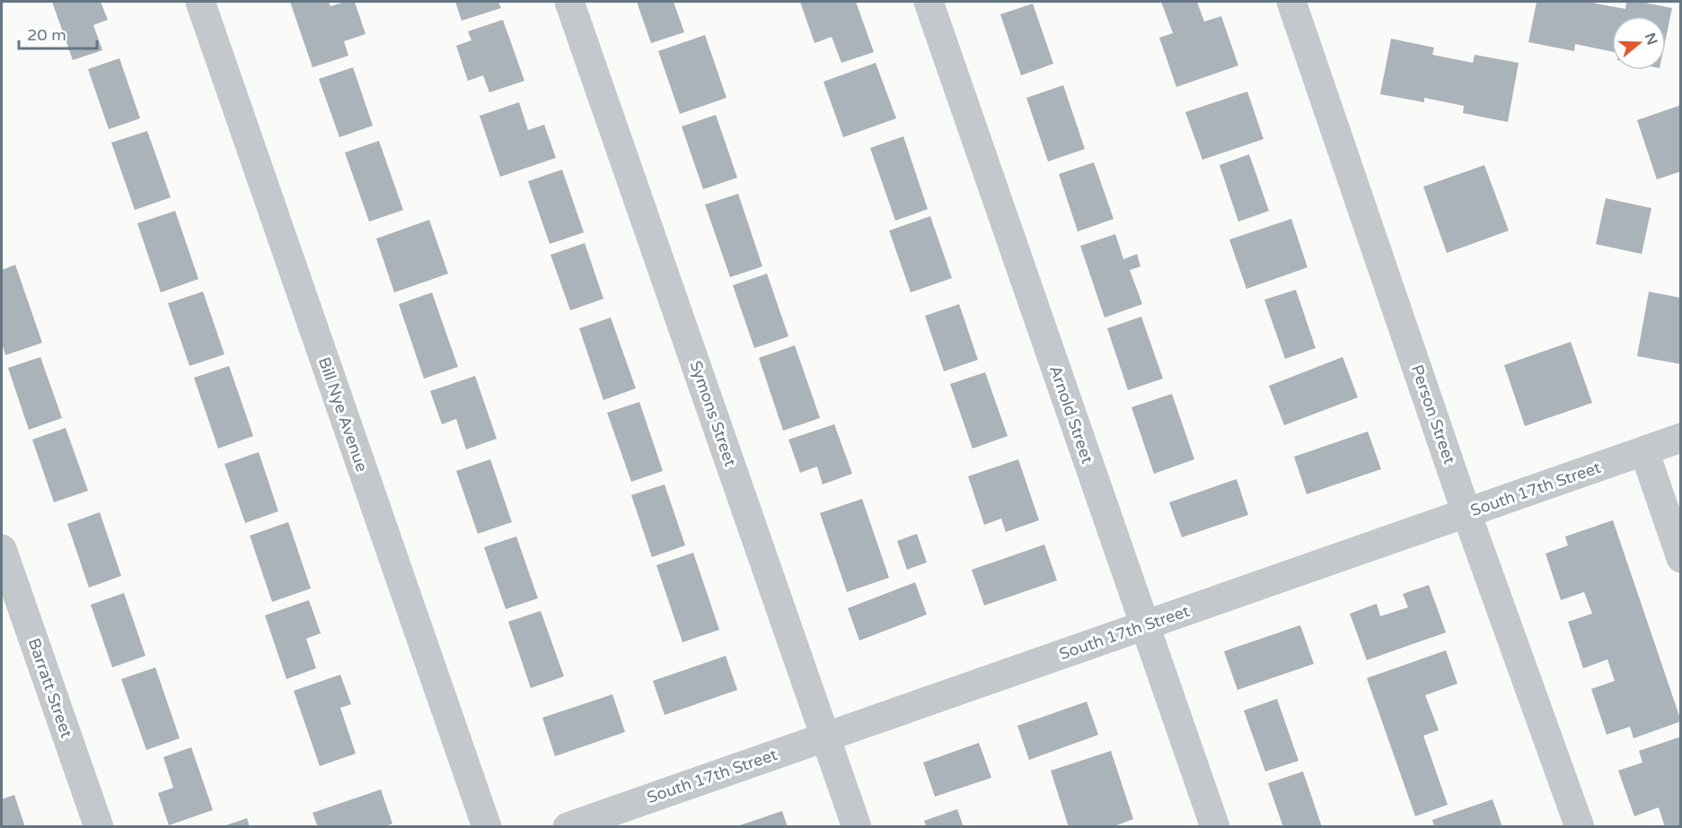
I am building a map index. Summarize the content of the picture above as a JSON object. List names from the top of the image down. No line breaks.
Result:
{"streets":{"street":["Symons Street","Bill Nye Avenue","Arnold Street","Person Street","South 17th Street","Barratt Street"]},"crossings":[["Symons Street","South 17th Street"],["Arnold Street","South 17th Street"],["Person Street","South 17th Street"]],"scale_bar":"20 m","north":"right"}
